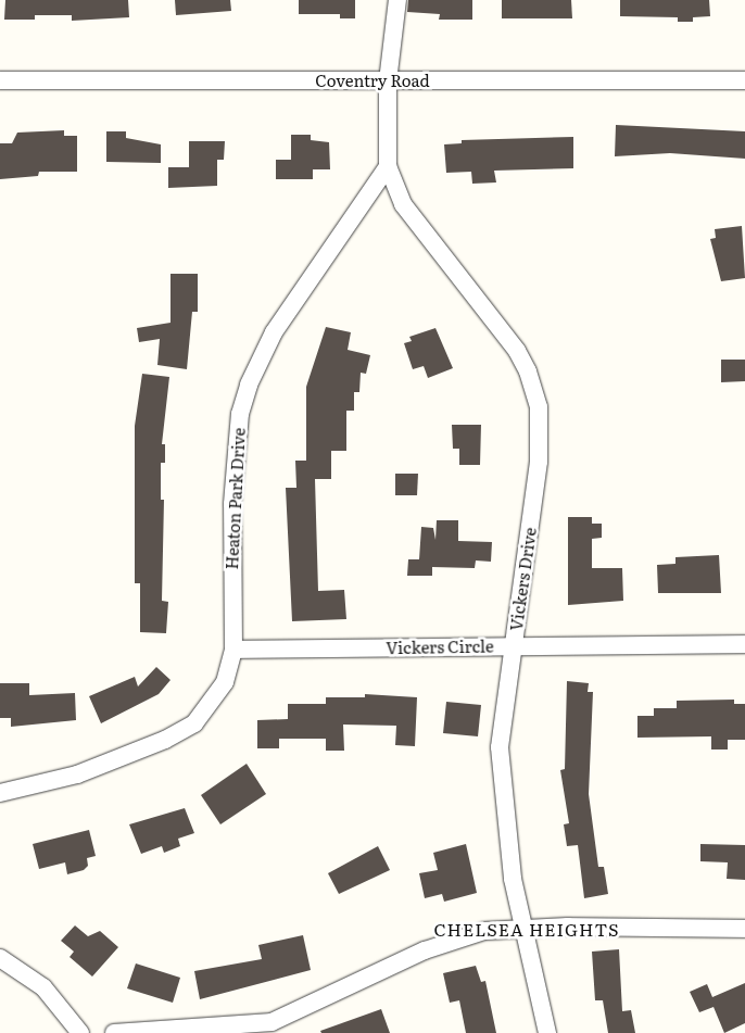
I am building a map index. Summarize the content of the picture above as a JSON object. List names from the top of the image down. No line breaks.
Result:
{"streets":{"street":["Coventry Road","Heaton Park Drive","Vickers Drive","Vickers Circle"]},"crossings":[["Heaton Park Drive","Vickers Drive"],["Heaton Park Drive","Vickers Circle"],["Vickers Drive","Vickers Circle"]],"districts":["CHELSEA HEIGHTS"]}
